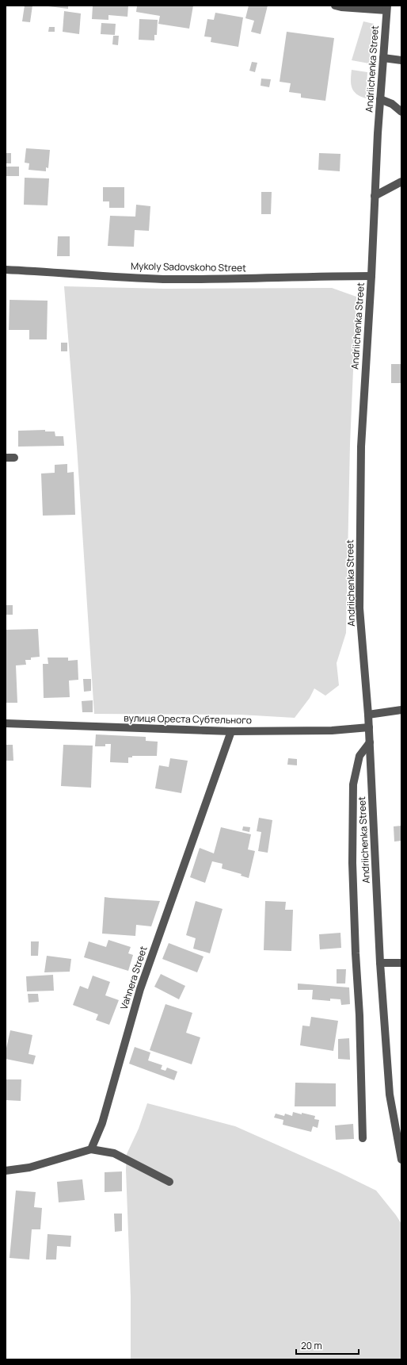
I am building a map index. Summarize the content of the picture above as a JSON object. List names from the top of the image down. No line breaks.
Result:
{"streets":{"street":["Andriichenka Street","Mykoly Sadovskoho Street","вулиця Ореста Субтельного","Vahnera Street"]},"crossings":[["Andriichenka Street","Mykoly Sadovskoho Street"],["Andriichenka Street","вулиця Ореста Субтельного"],["вулиця Ореста Субтельного","Vahnera Street"]],"scale_bar":"20 m"}
